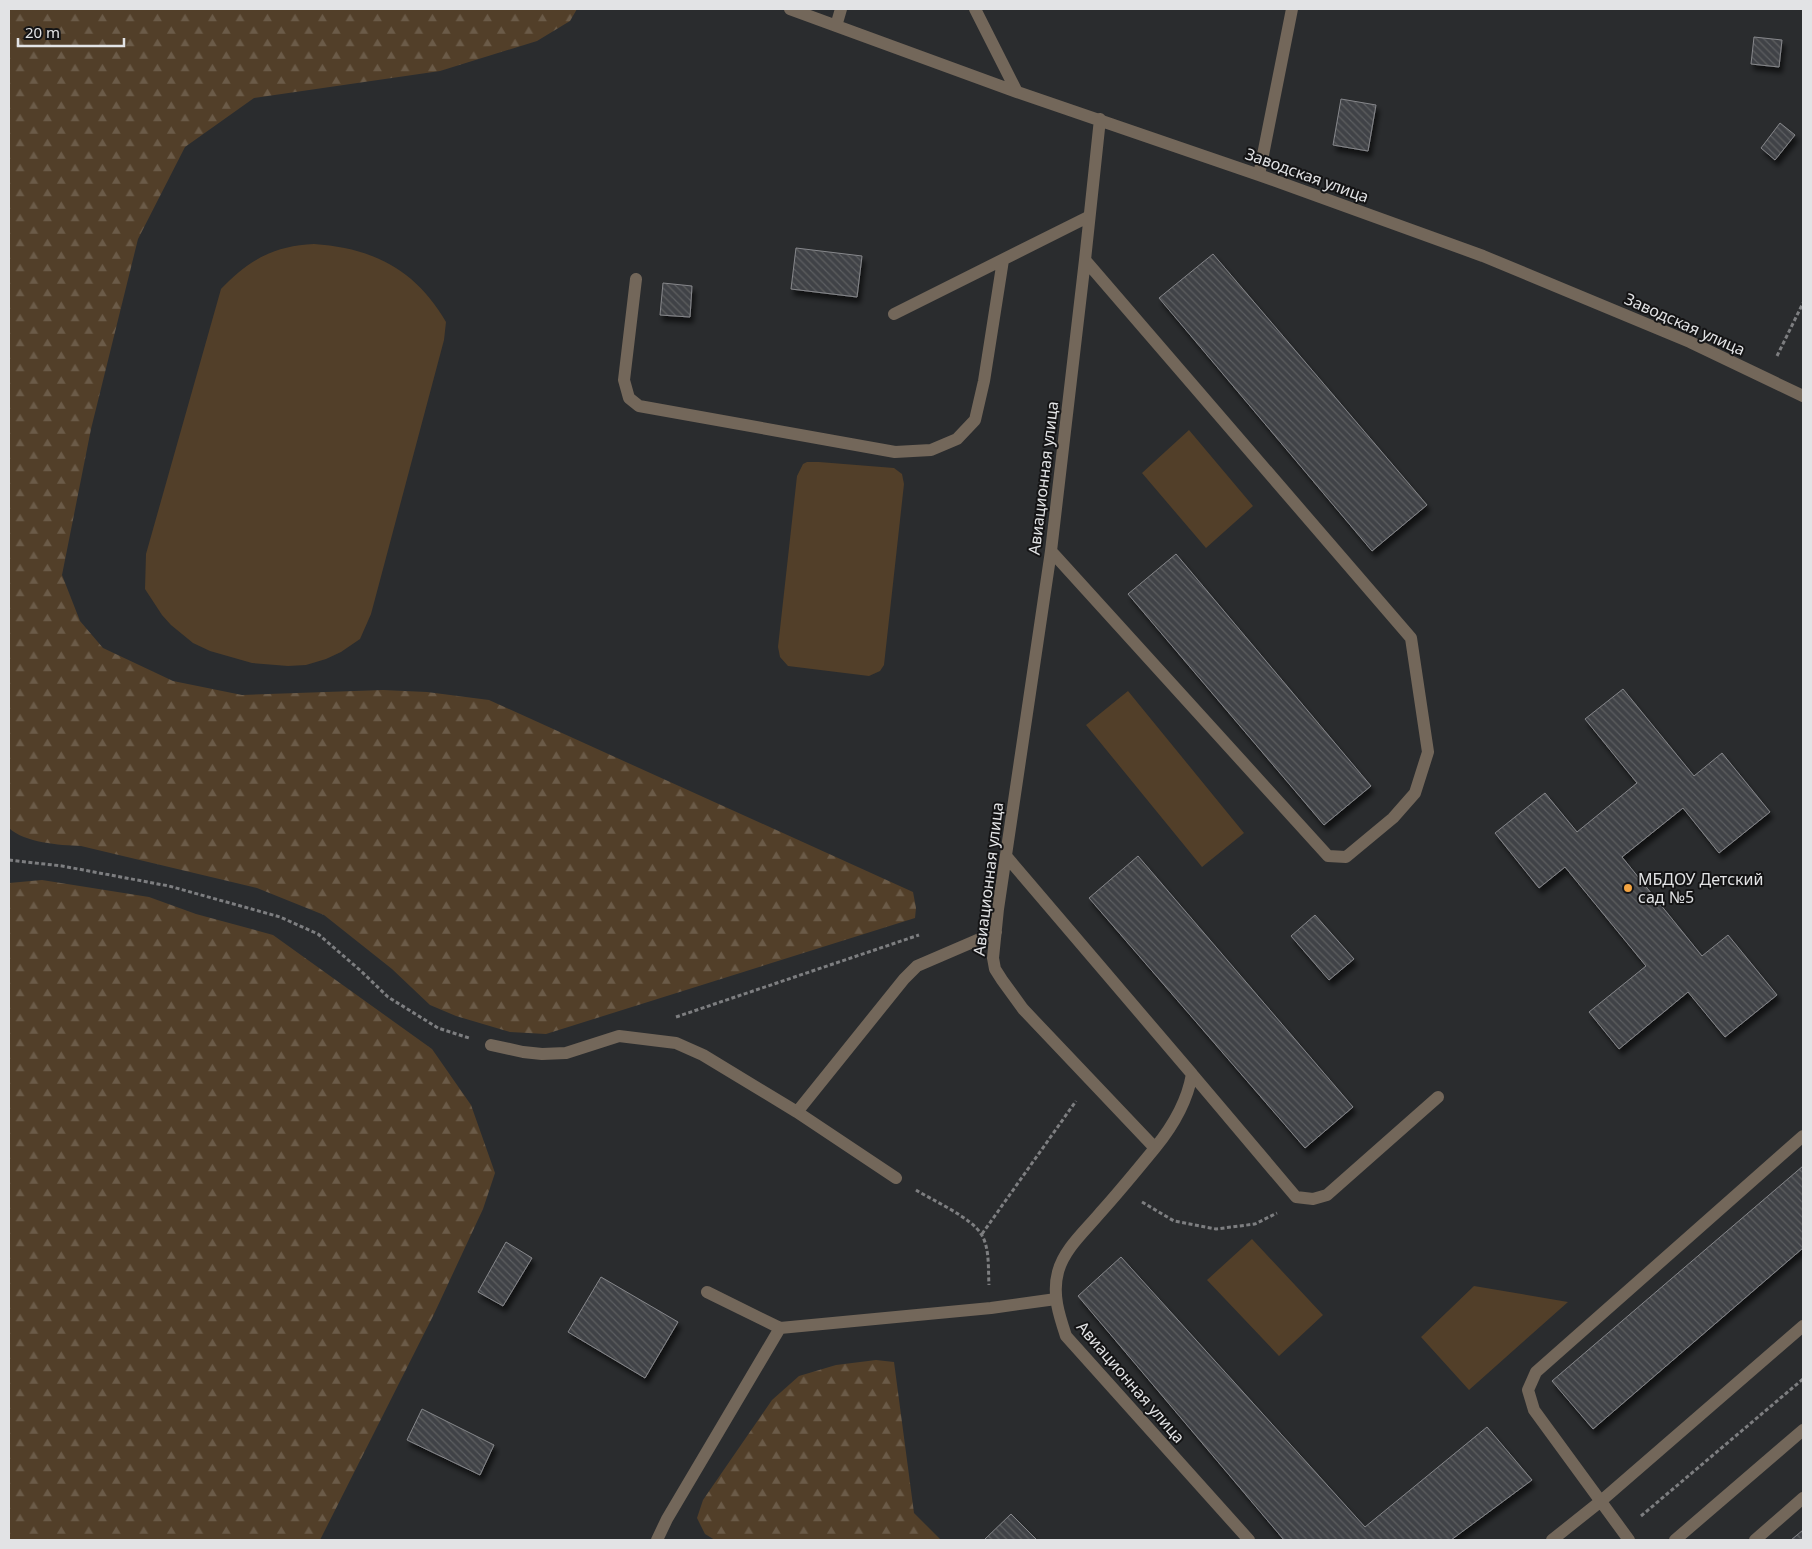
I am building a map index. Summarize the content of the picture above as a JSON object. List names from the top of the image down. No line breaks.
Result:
{"streets":{"street":["Заводская улица","Авиационная улица"]},"crossings":[["Заводская улица","Авиационная улица"]],"places":["МБДОУ Детский сад №5"],"scale_bar":"20 m"}
